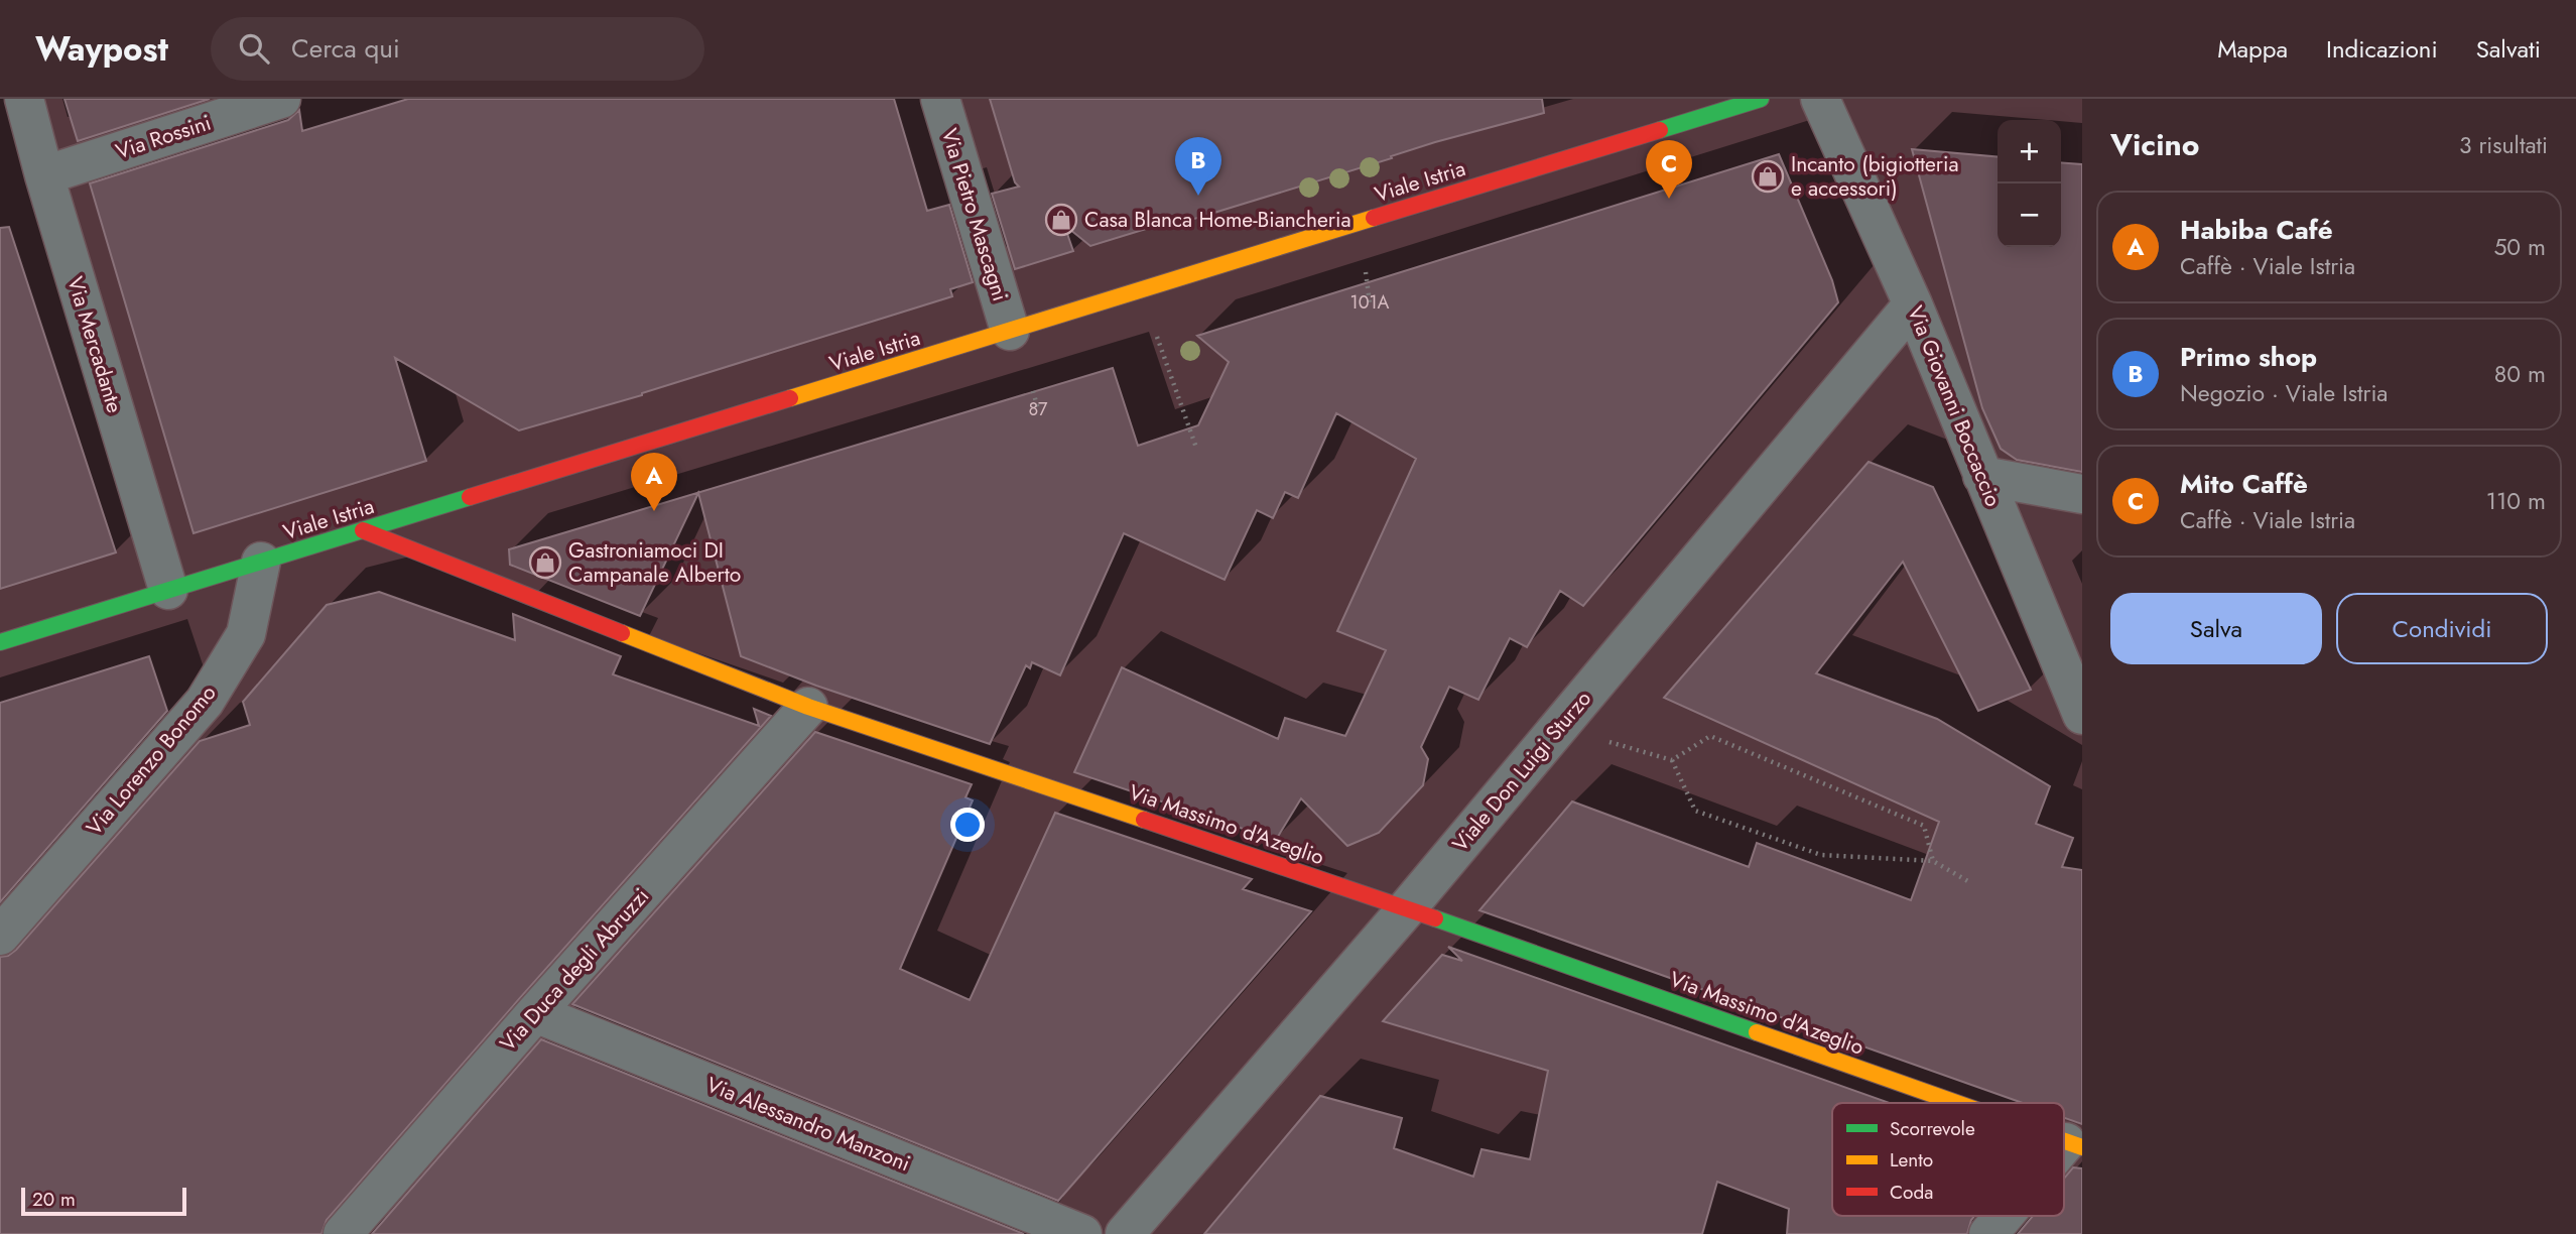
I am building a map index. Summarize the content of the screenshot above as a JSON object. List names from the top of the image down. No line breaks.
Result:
{"streets":{"street":["Via Rossini","Viale Istria","Via Pietro Mascagni","Via Mercadante","Via Giovanni Boccaccio","Via Lorenzo Bonomo","Viale Don Luigi Sturzo","Via Massimo d'Azeglio","Via Duca degli Abruzzi","Via Alessandro Manzoni"]},"crossings":[["Via Rossini","Via Mercadante"],["Viale Istria","Via Pietro Mascagni"],["Viale Istria","Via Mercadante"],["Viale Istria","Via Lorenzo Bonomo"],["Viale Istria","Via Massimo d'Azeglio"],["Via Giovanni Boccaccio","Viale Don Luigi Sturzo"],["Viale Don Luigi Sturzo","Via Massimo d'Azeglio"],["Via Massimo d'Azeglio","Via Duca degli Abruzzi"],["Via Duca degli Abruzzi","Via Alessandro Manzoni"]],"places":{"shop":["Incanto (bigiotteria e accessori)","Casa Blanca Home-Biancheria","Gastroniamoci DI Campanale Alberto"]},"house_numbers":["101A","87"],"legend":["Scorrevole","Lento","Coda"],"scale_bar":"20 m","page":{"header":"Waypost","search":"Cerca qui","nav":["Mappa","Indicazioni","Salvati"],"heading":["Vicino","3 risultati"],"map_buttons":["+","−"],"pins":["B","C","A"],"list":[{"mark":"A","name":"Habiba Café","note":"Caffè · Viale Istria","value":"50 m"},{"mark":"B","name":"Primo shop","note":"Negozio · Viale Istria","value":"80 m"},{"mark":"C","name":"Mito Caffè","note":"Caffè · Viale Istria","value":"110 m"}],"buttons":["Salva","Condividi"],"scale":"20 m"}}
